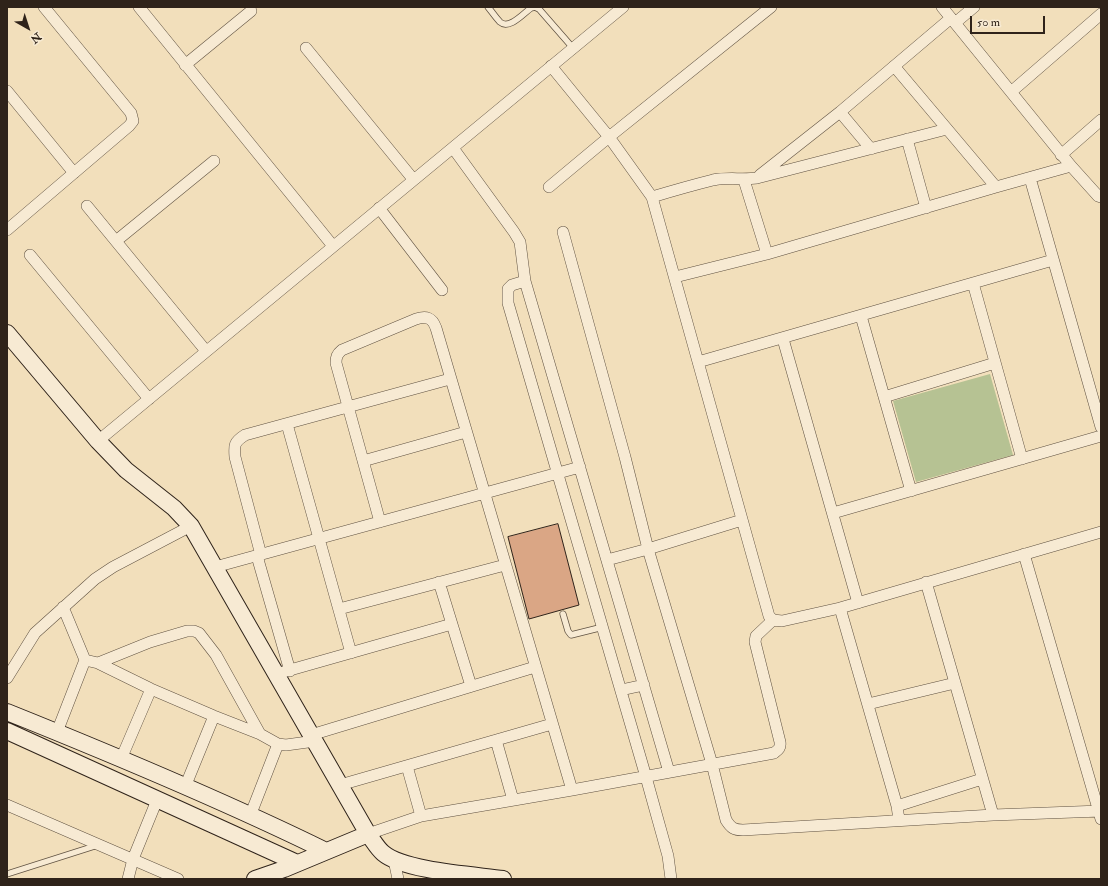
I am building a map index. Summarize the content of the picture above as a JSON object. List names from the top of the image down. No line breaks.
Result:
{"scale_bar":"50 m","north":"bottom right"}
